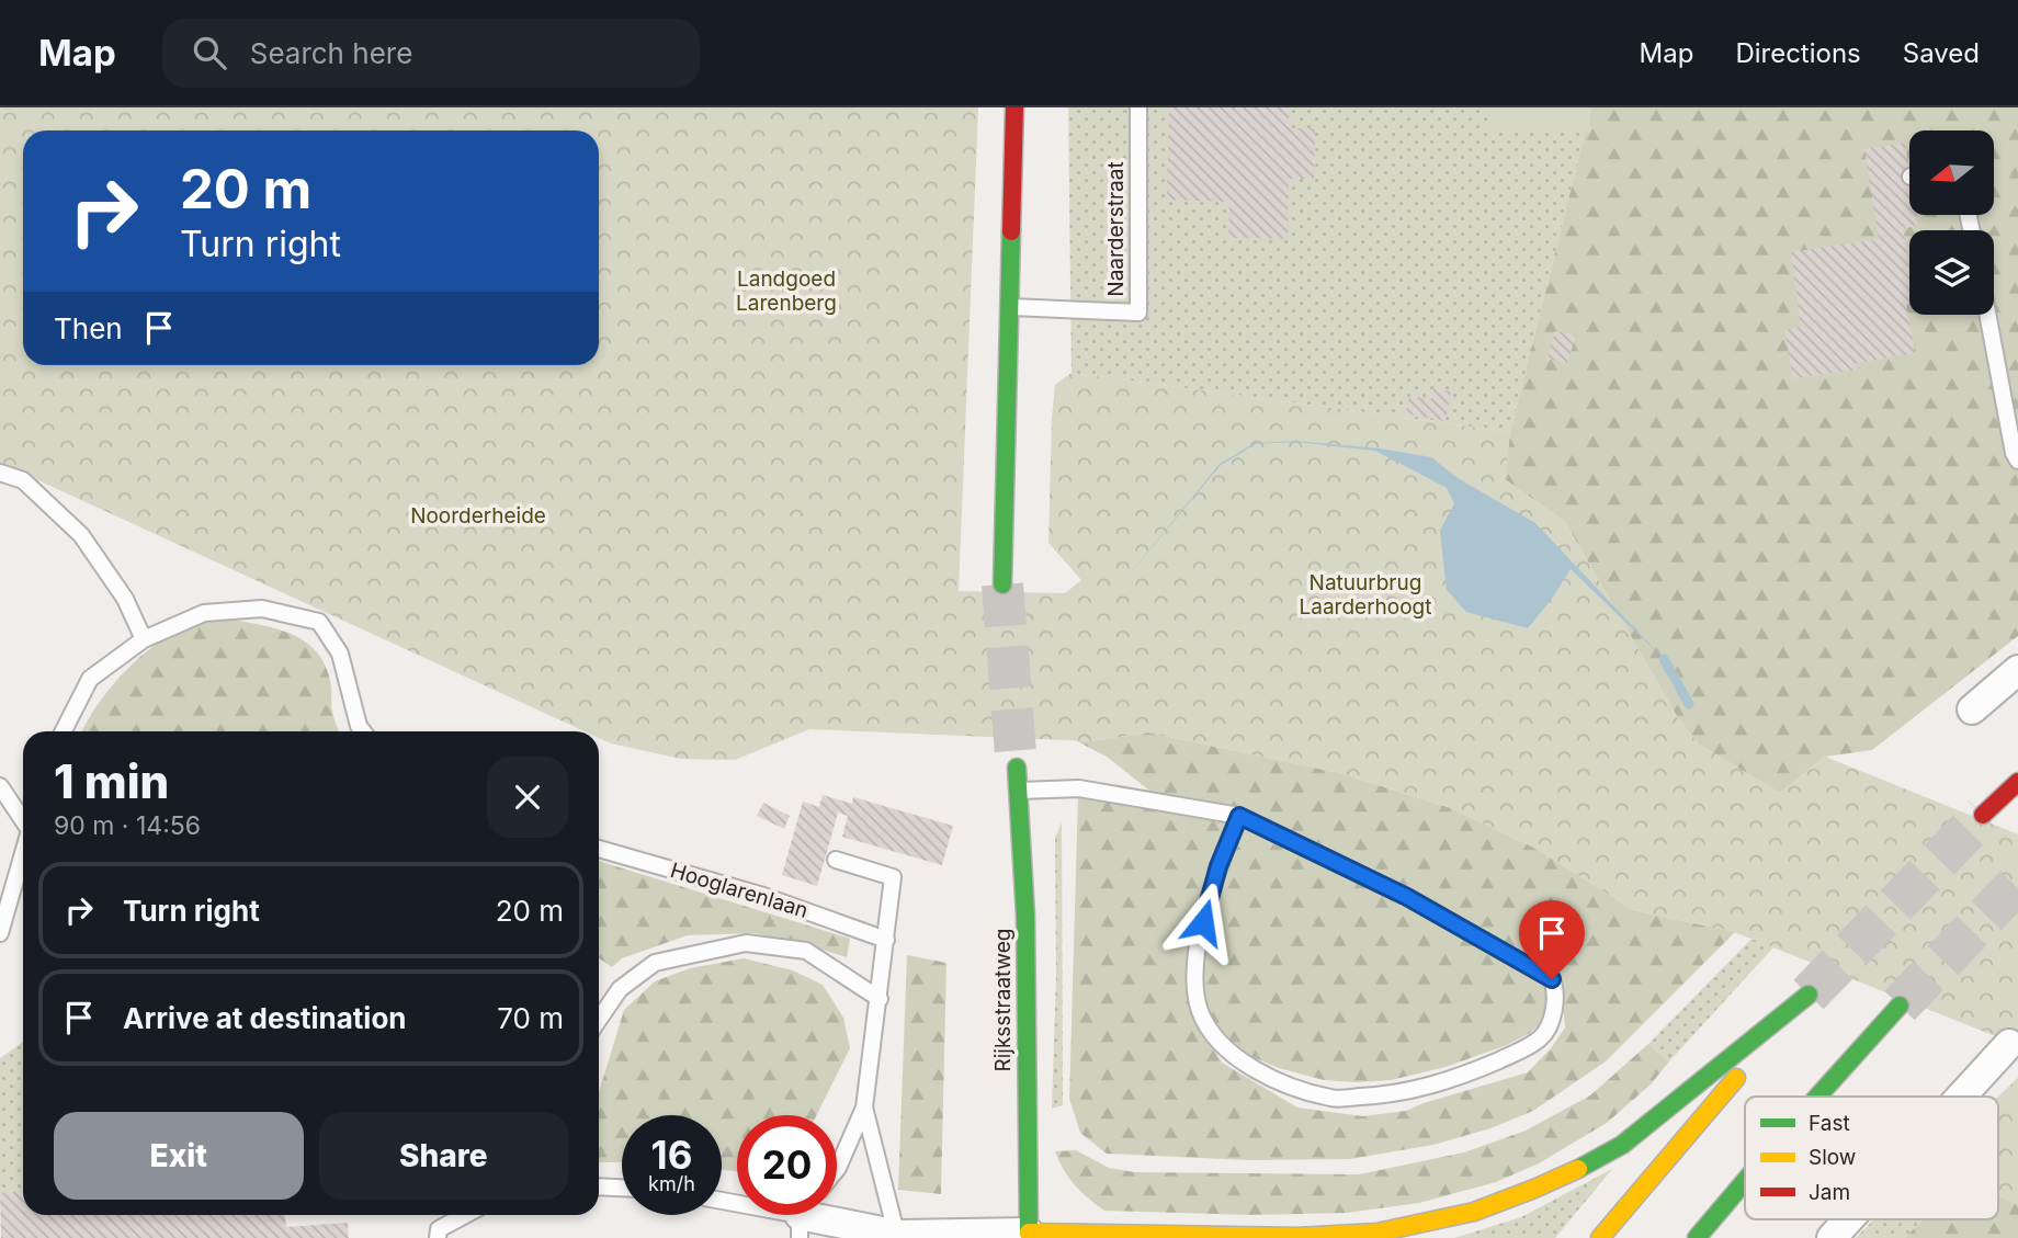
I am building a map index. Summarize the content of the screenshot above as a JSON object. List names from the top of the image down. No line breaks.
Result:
{"streets":{"main road":["Rijksstraatweg"],"lane":["Naarderstraat","Hooglarenlaan"]},"parks":["Landgoed Larenberg","Noorderheide","Natuurbrug Laarderhoogt"],"legend":["Fast","Slow","Jam"],"north":"left","page":{"header":"Map","search":"Search here","nav":["Map","Directions","Saved"],"turn":["20 m","Turn right"],"then":"Then","heading":["1 min","90 m · 14:56"],"list":[{"name":"Turn right","value":"20 m"},{"name":"Arrive at destination","value":"70 m"}],"buttons":["Exit","Share"],"speed":"16 km/h","limit":"20"}}
